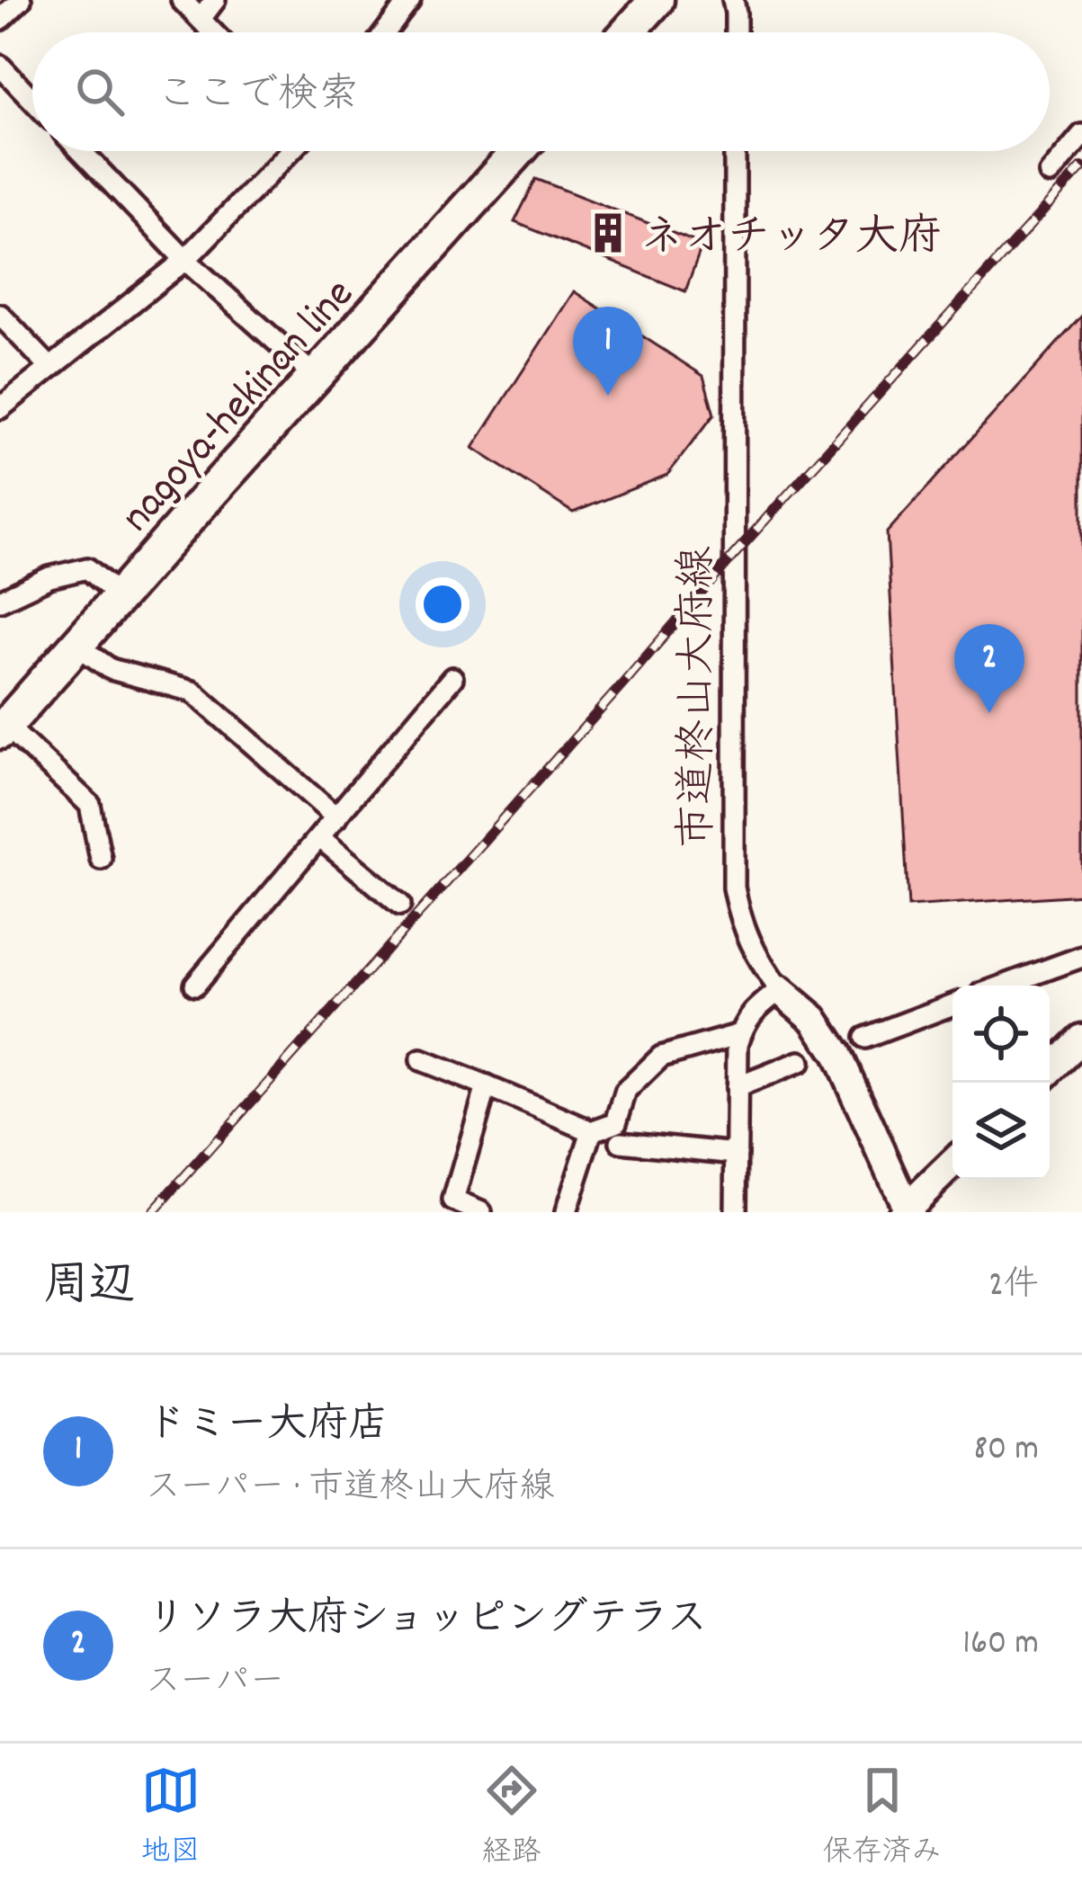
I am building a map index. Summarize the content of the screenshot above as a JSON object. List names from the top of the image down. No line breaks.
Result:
{"streets":{"main road":["nagoya-hekinan line"],"street":["市道柊山大府線"]},"places":{"building":["ネオチッタ大府"]},"page":{"search":"ここで検索","pins":["1","2"],"heading":["周辺","2件"],"list":[{"mark":"1","name":"ドミー大府店","note":"スーパー · 市道柊山大府線","value":"80 m"},{"mark":"2","name":"リソラ大府ショッピングテラス","note":"スーパー","value":"160 m"}],"nav":["地図","経路","保存済み"]}}
